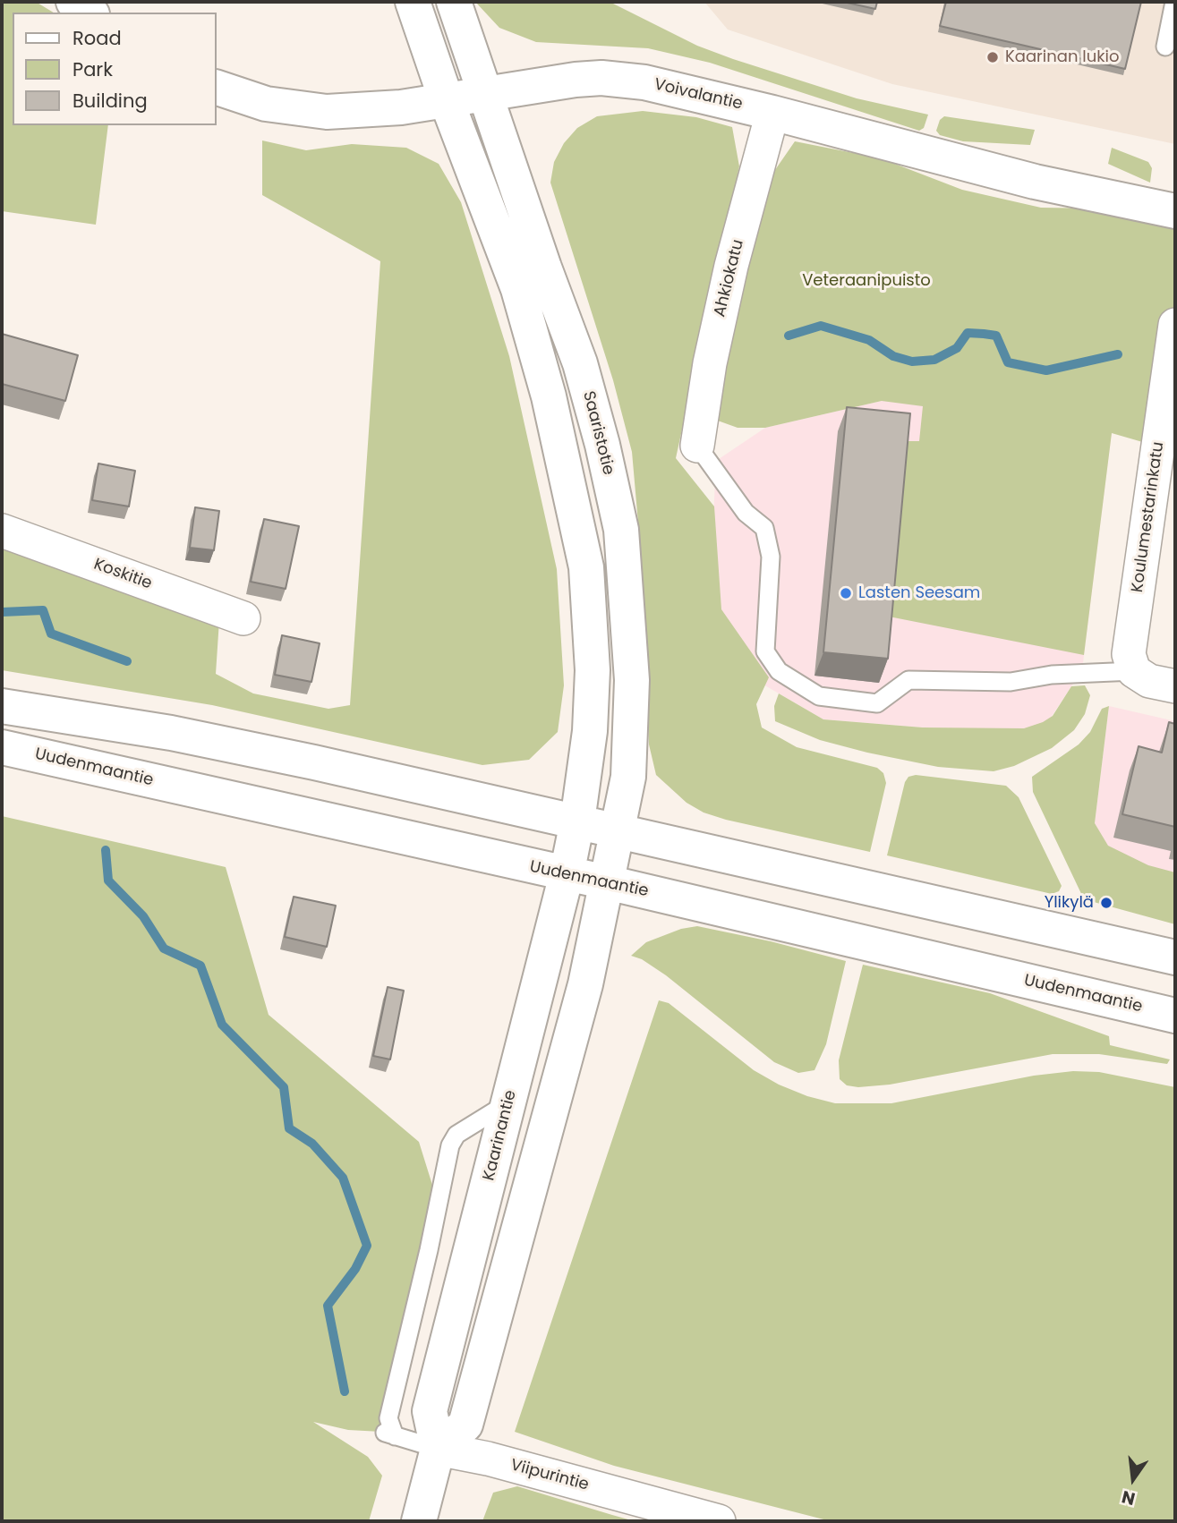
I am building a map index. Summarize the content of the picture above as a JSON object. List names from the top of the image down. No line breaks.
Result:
{"streets":{"main road":["Voivalantie","Saaristotie","Uudenmaantie","Kaarinantie"],"street":["Ahkiokatu","Koulumestarinkatu","Koskitie","Viipurintie"]},"crossings":[["Voivalantie","Ahkiokatu"],["Voivalantie","Saaristotie"],["Saaristotie","Uudenmaantie"],["Uudenmaantie","Kaarinantie"],["Kaarinantie","Viipurintie"]],"parks":["Veteraanipuisto"],"places":["Kaarinan lukio","Lasten Seesam","Ylikylä"],"legend":["Road","Park","Building"],"north":"bottom"}
